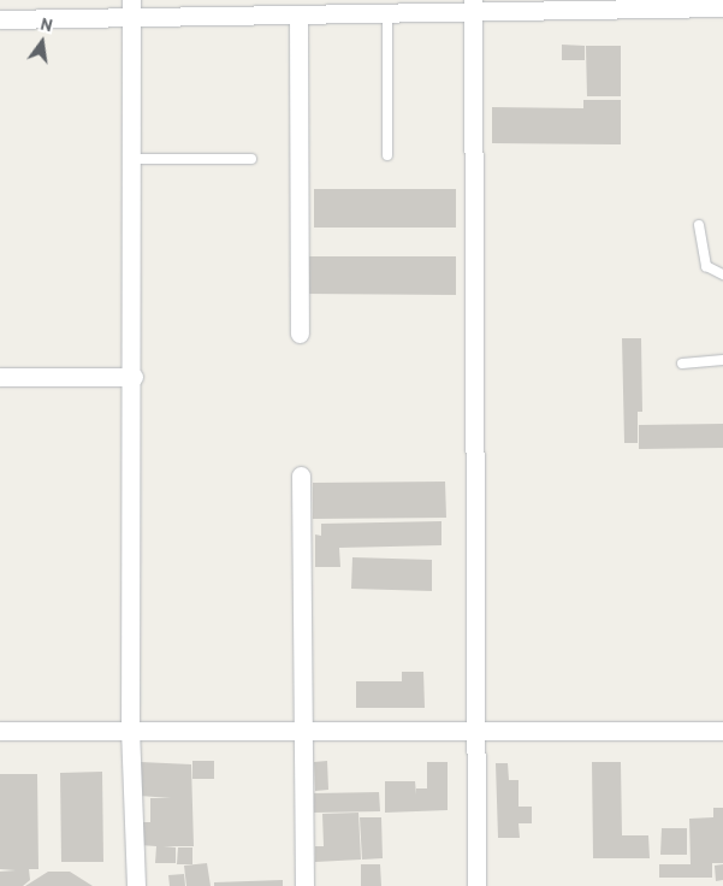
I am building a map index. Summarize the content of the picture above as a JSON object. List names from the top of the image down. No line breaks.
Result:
{"north":"top"}
